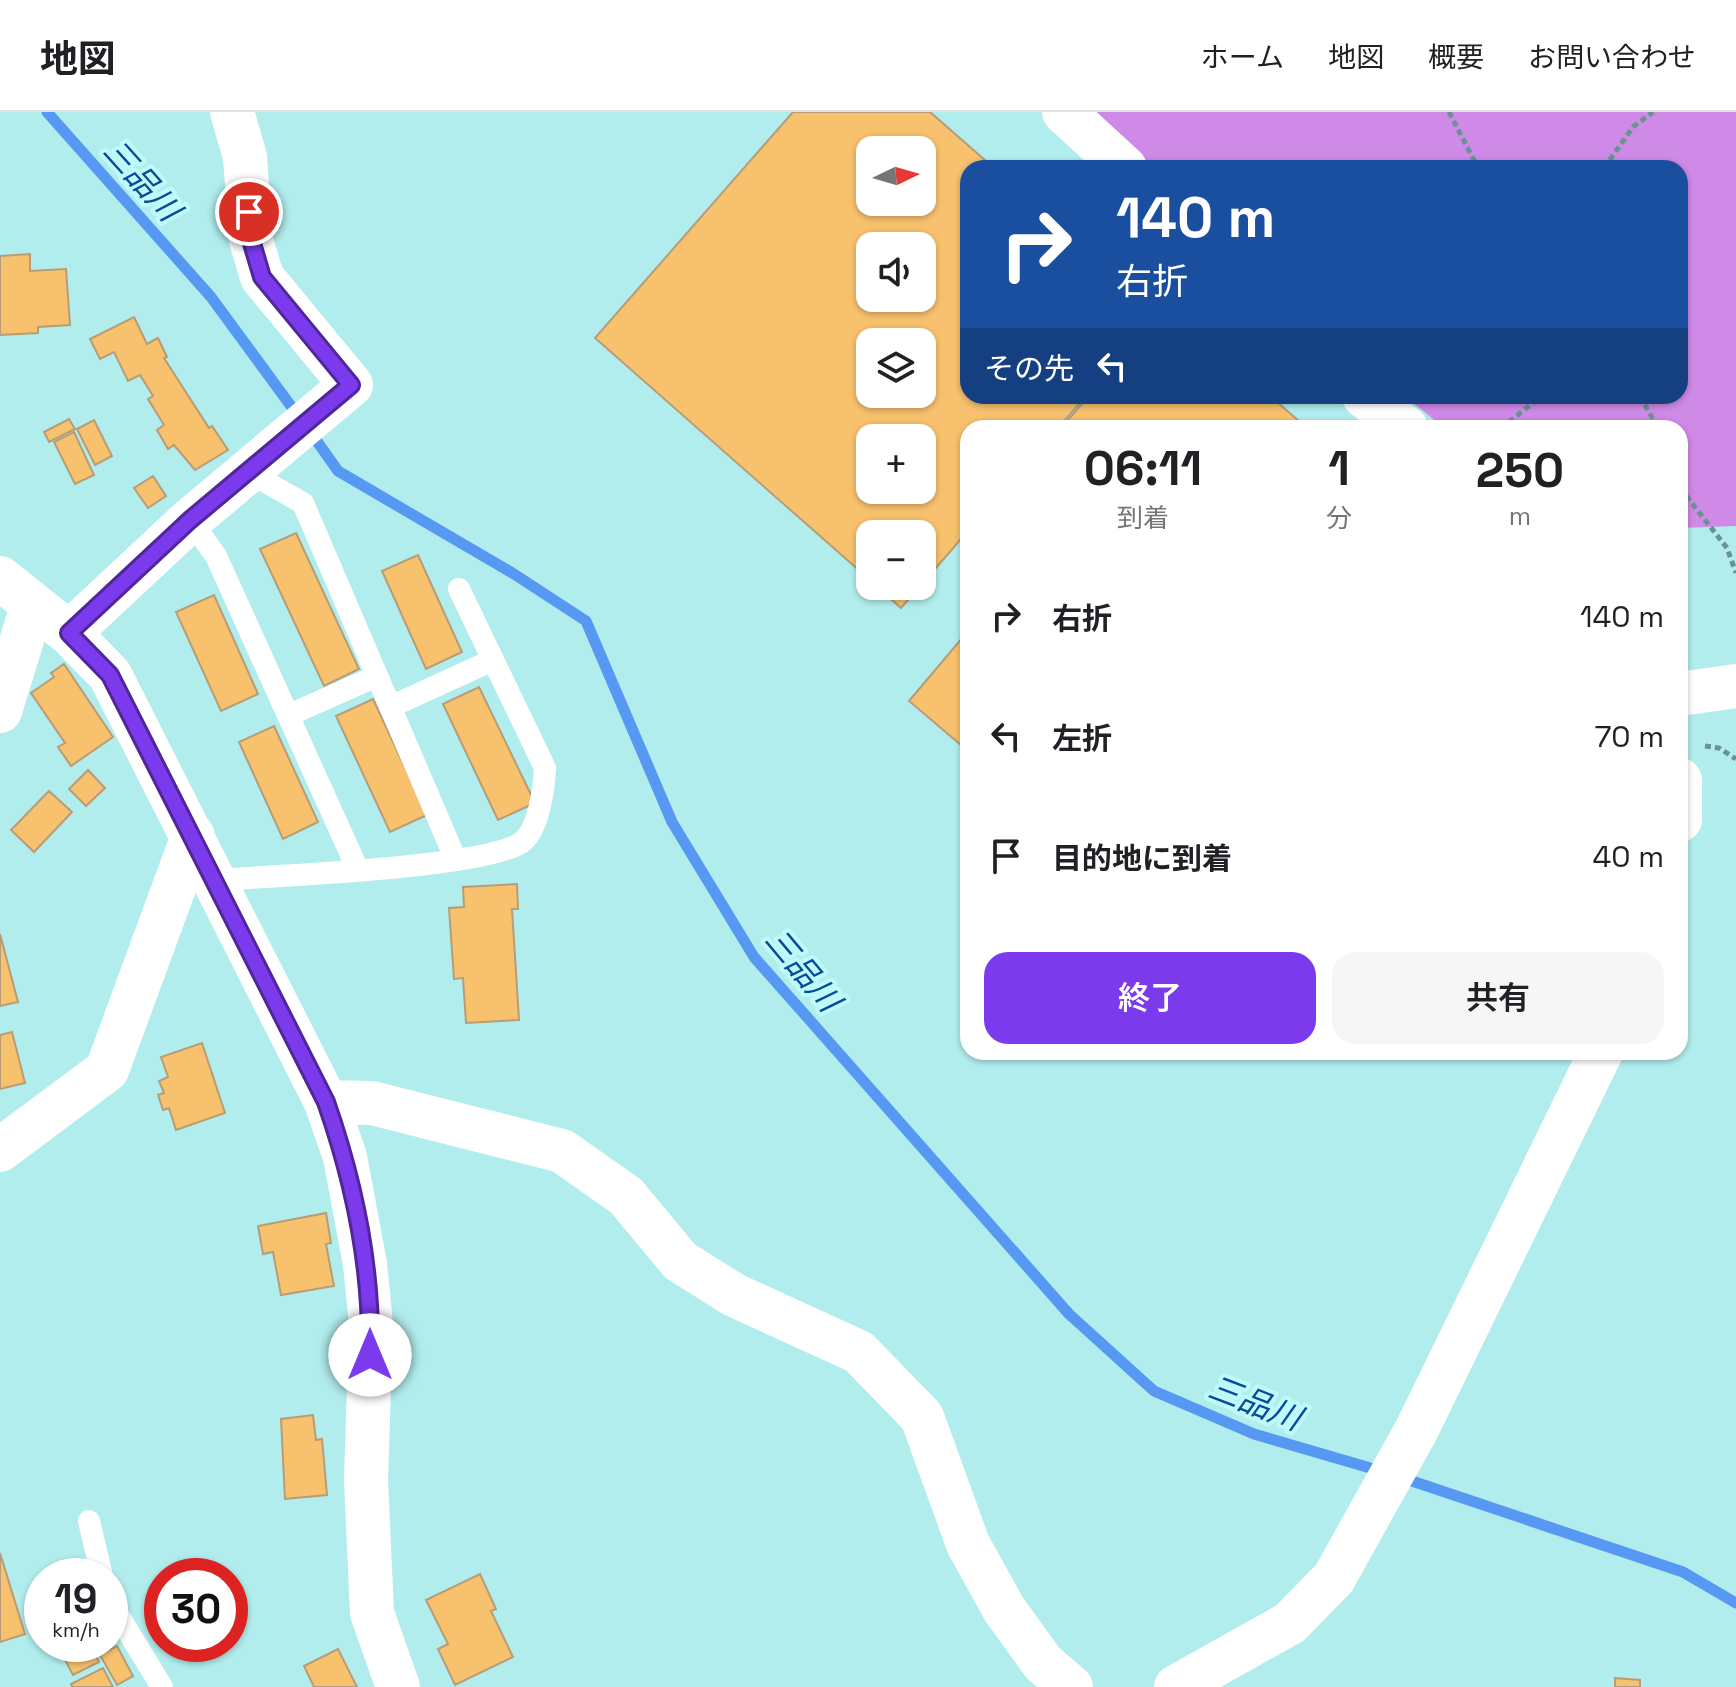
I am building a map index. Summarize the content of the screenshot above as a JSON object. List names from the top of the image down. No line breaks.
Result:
{"water":["三品川"],"north":"right","page":{"header":"地図","nav":["ホーム","地図","概要","お問い合わせ"],"map_buttons":["+","−"],"turn":["140 m","右折"],"then":"その先","eta":["06:11","到着","1","分","250","m"],"list":[{"name":"右折","value":"140 m"},{"name":"左折","value":"70 m"},{"name":"目的地に到着","value":"40 m"}],"buttons":["終了","共有"],"speed":"19 km/h","limit":"30"}}
